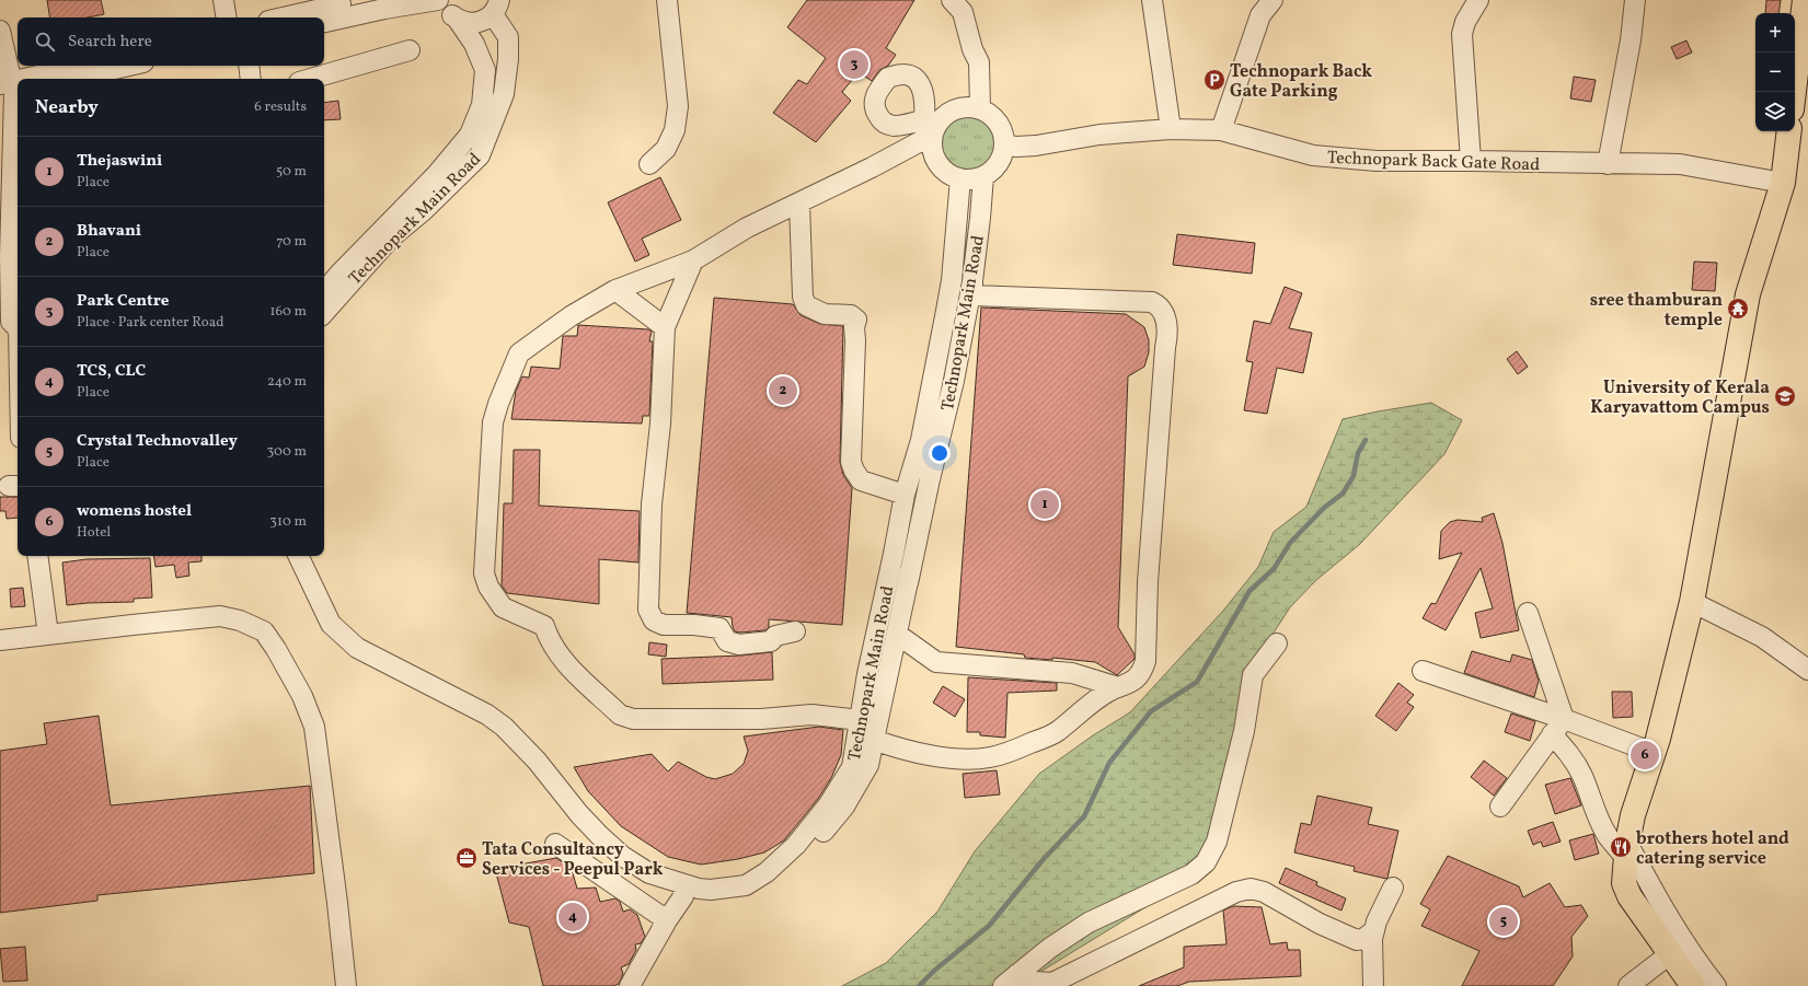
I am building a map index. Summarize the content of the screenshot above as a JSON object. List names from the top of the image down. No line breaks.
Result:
{"streets":{"street":["Technopark Back Gate Road","Technopark Main Road"]},"crossings":[["Technopark Back Gate Road","Technopark Main Road"]],"places":{"parking":["Technopark Back Gate Parking"],"temple":["sree thamburan temple"],"school or university":["University of Kerala Karyavattom Campus"],"restaurant":["brothers hotel and catering service"],"office":["Tata Consultancy Services - Peepul Park"]},"page":{"map_buttons":["+","−"],"search":"Search here","pins":["3","2","1","6","4","5"],"heading":["Nearby","6 results"],"list":[{"mark":"1","name":"Thejaswini","note":"Place","value":"50 m"},{"mark":"2","name":"Bhavani","note":"Place","value":"70 m"},{"mark":"3","name":"Park Centre","note":"Place · Park center Road","value":"160 m"},{"mark":"4","name":"TCS, CLC","note":"Place","value":"240 m"},{"mark":"5","name":"Crystal Technovalley","note":"Place","value":"300 m"},{"mark":"6","name":"womens hostel","note":"Hotel","value":"310 m"}]}}
